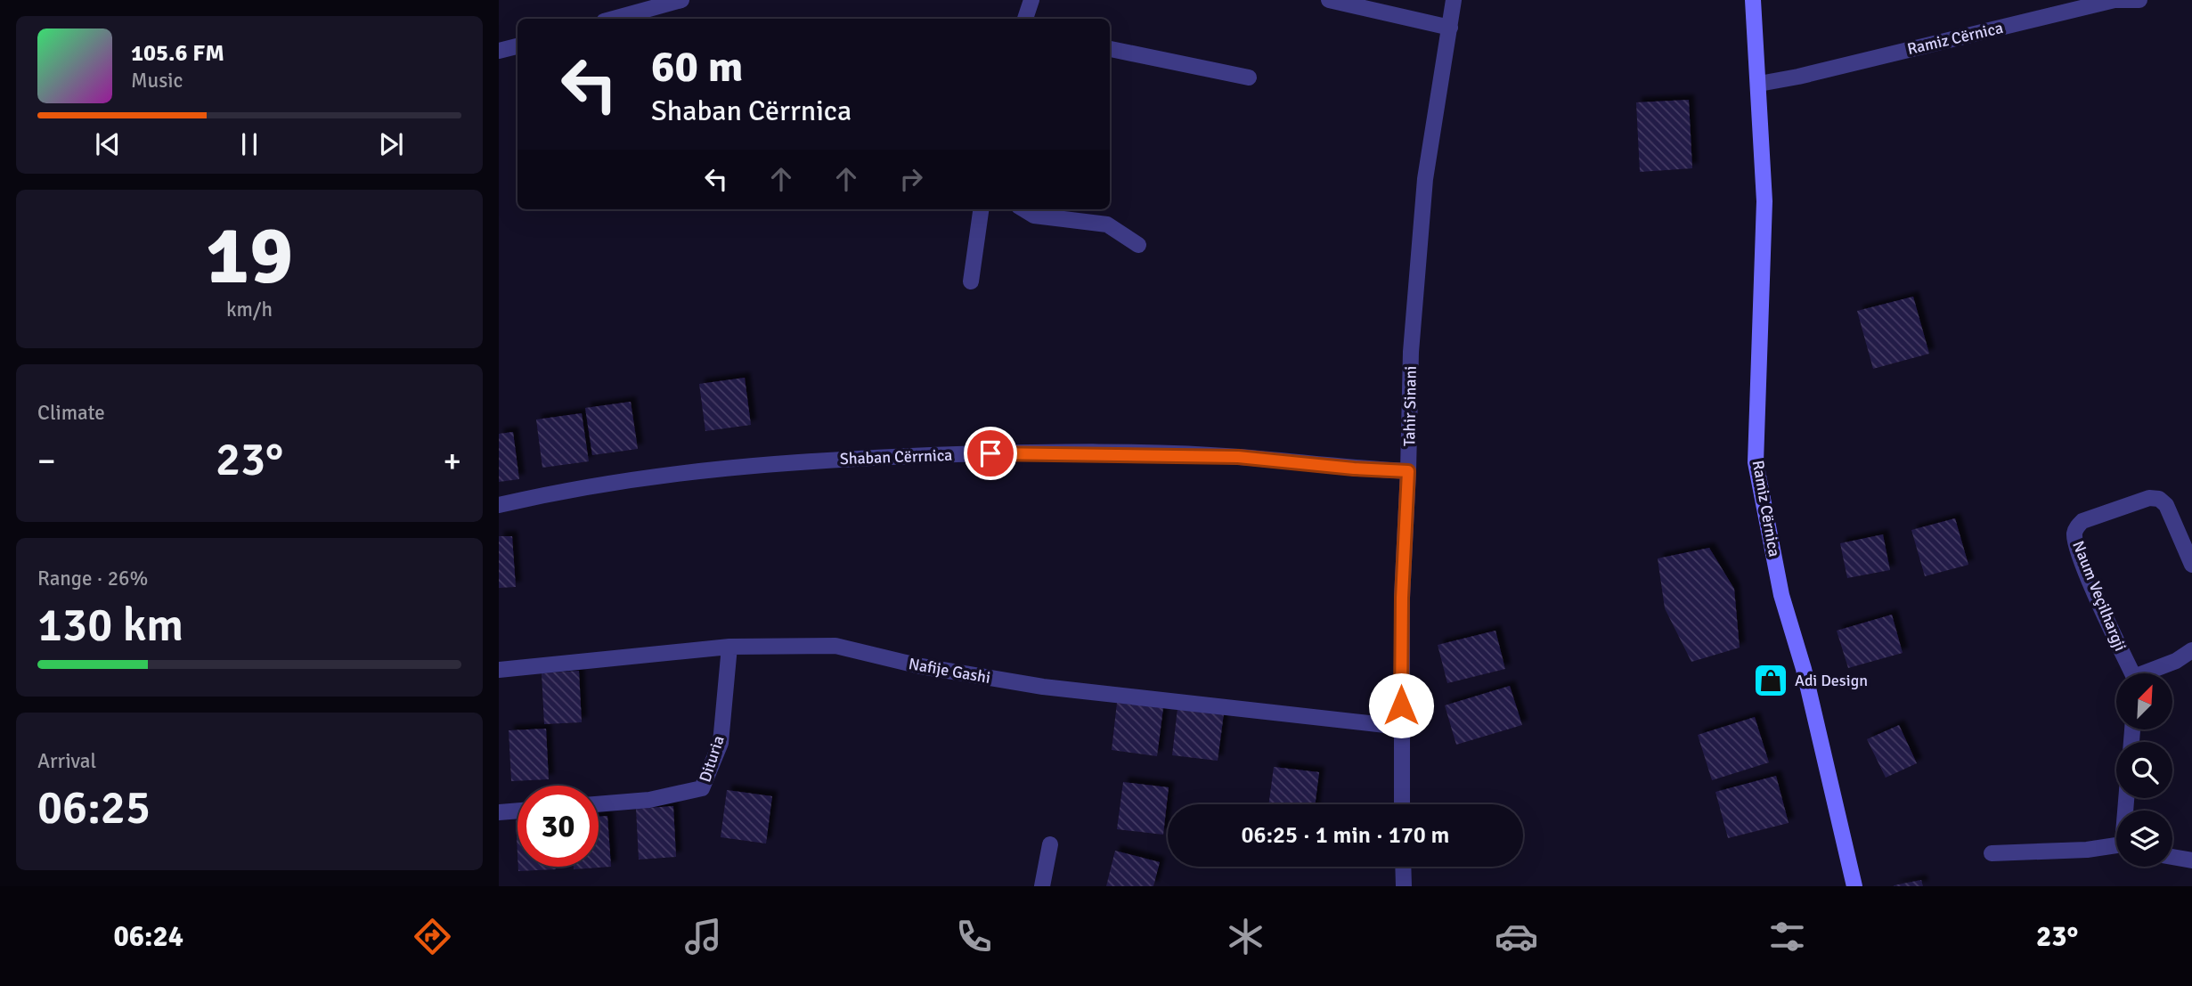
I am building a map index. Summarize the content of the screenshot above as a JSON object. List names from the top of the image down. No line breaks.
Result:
{"streets":{"street":["Ramiz Cërnica","Tahir Sinani","Shaban Cërrnica","Naum Veçilhargji","Nafije Gashi","Dituria"]},"crossings":[["Tahir Sinani","Shaban Cërrnica"],["Tahir Sinani","Nafije Gashi"],["Nafije Gashi","Dituria"]],"places":{"shop":["Adi Design"]},"north":"top right","page":{"turn":["60 m","Shaban Cërrnica"],"song":["105.6 FM","Music"],"tile":[["19","km/h"],"Climate",["Range · 26%","130 km"],["Arrival","06:25"]],"heat":["−","23°","+"],"limit":"30","trip":"06:25 · 1 min · 170 m","tabs":["06:24","23°"]}}
